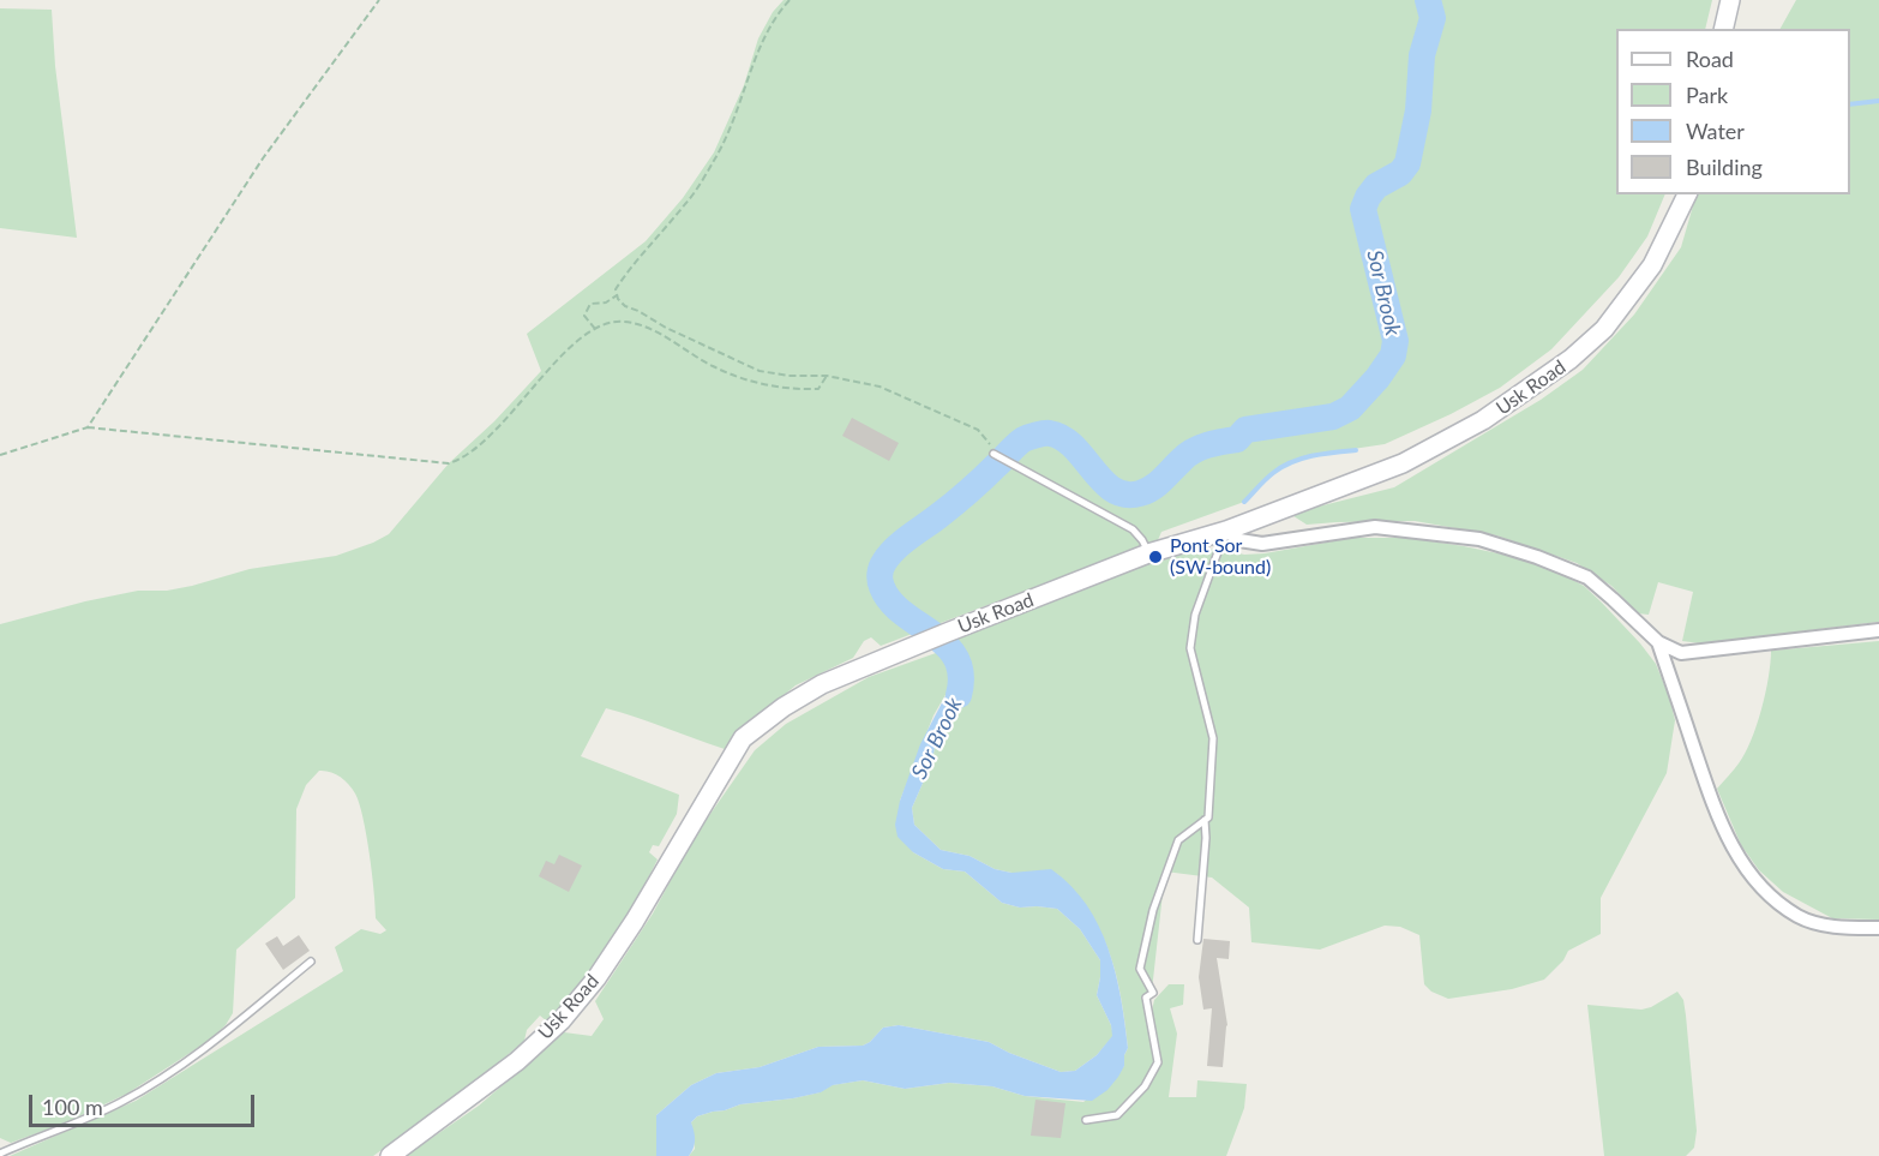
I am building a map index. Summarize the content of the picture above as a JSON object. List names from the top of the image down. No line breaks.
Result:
{"streets":{"street":["Usk Road"]},"water":["Sor Brook"],"places":["Pont Sor (SW-bound)"],"legend":["Road","Park","Water","Building"],"scale_bar":"100 m"}
